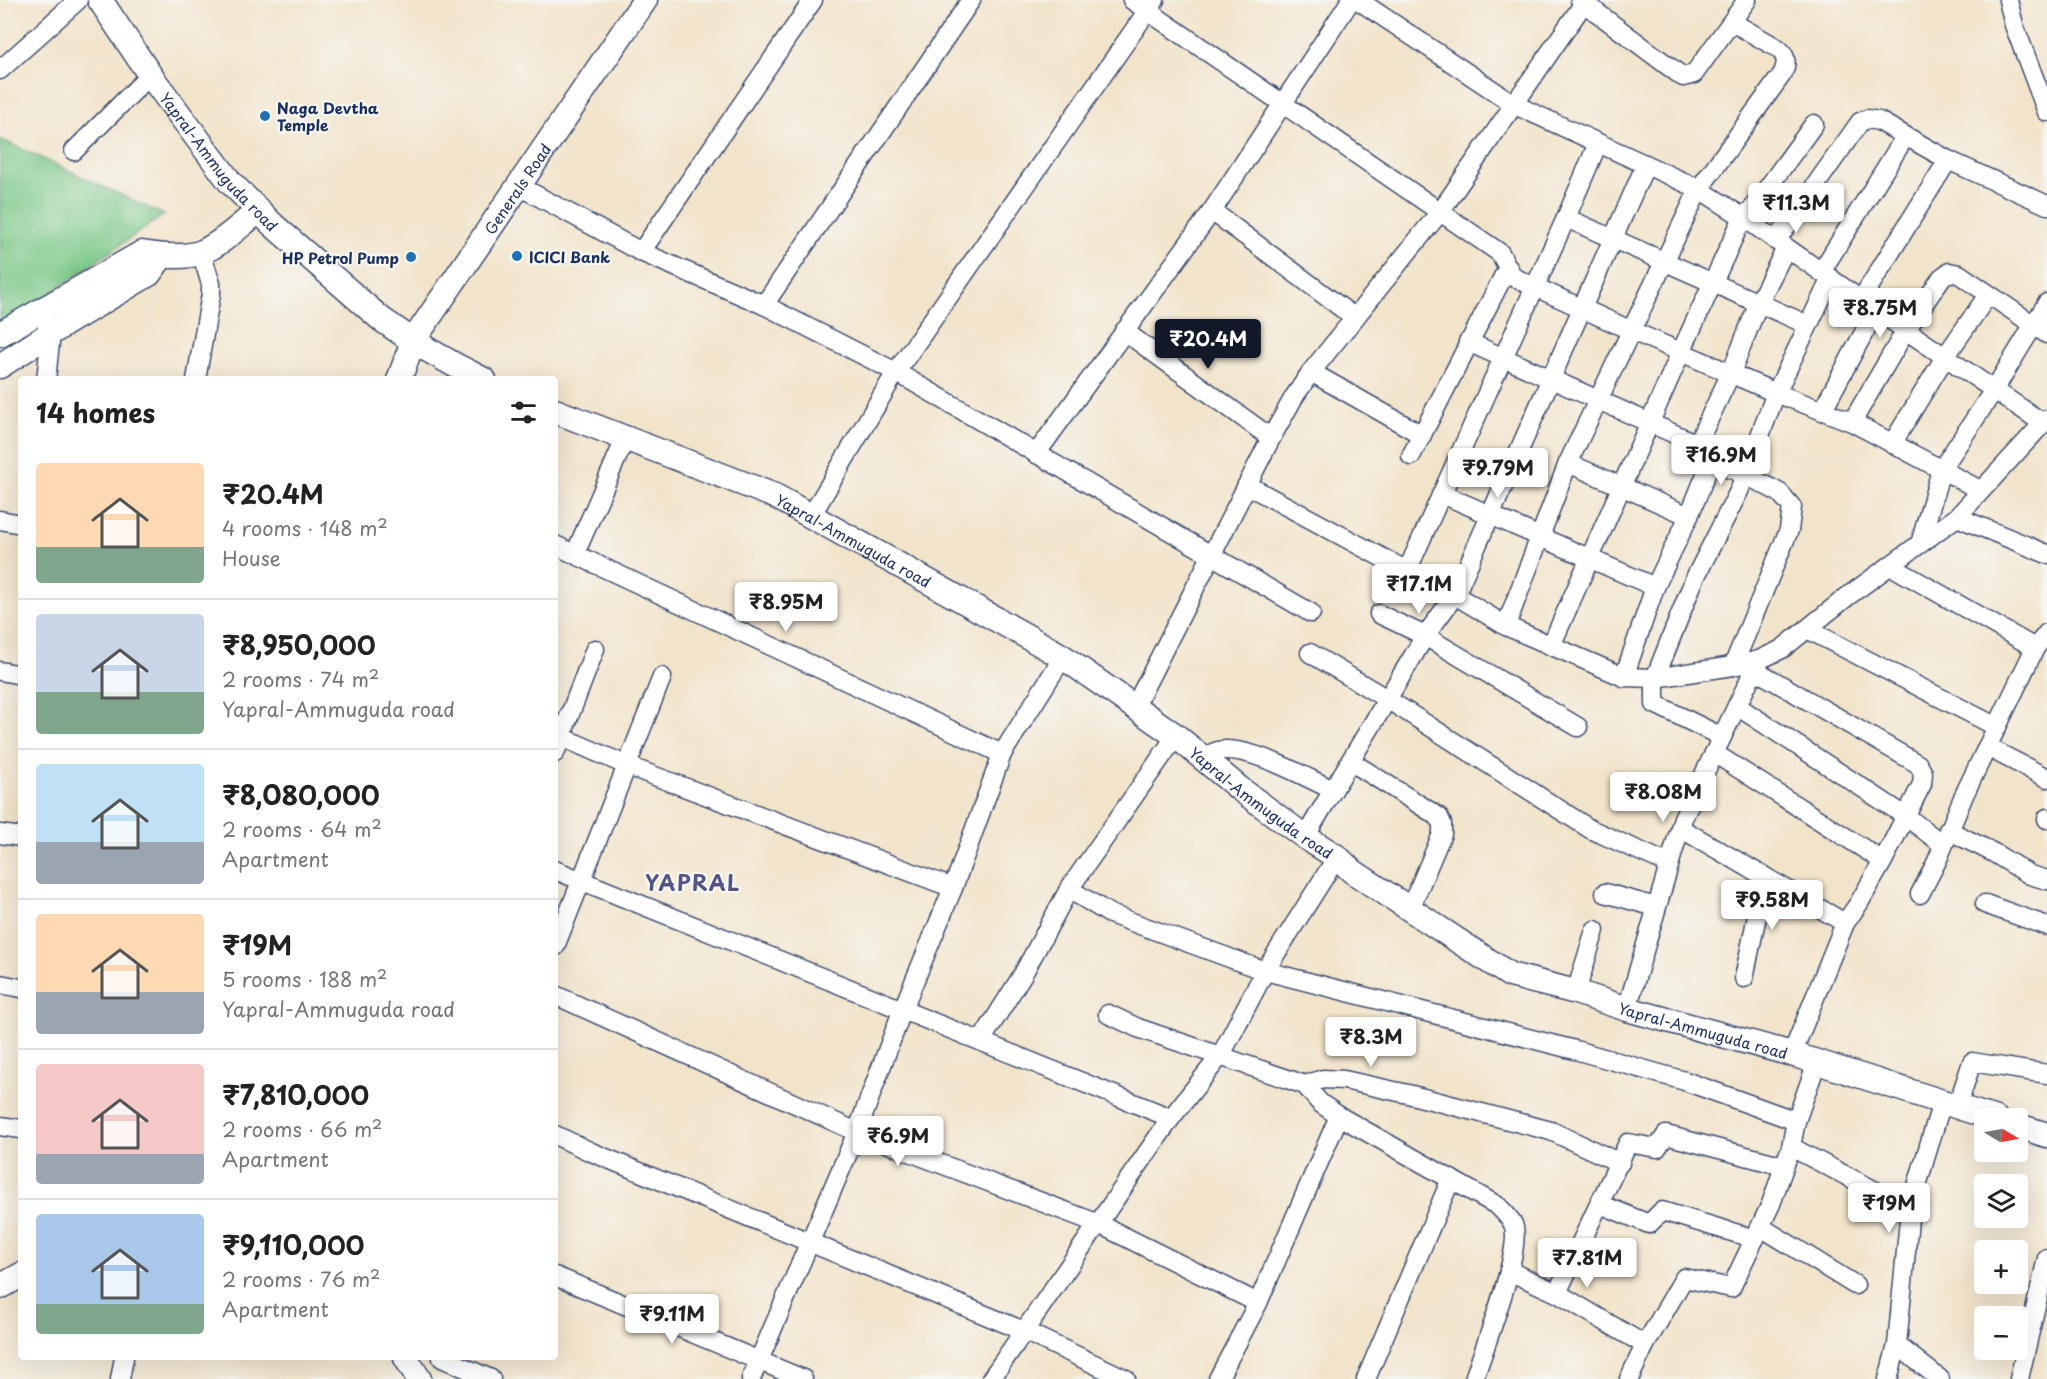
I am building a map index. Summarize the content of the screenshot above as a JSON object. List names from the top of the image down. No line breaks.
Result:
{"streets":{"main road":["Yapral-Ammuguda road","Generals Road"]},"crossings":[["Yapral-Ammuguda road","Generals Road"]],"districts":["YAPRAL"],"places":["Naga Devtha Temple","ICICI Bank","HP Petrol Pump"],"north":"right","page":{"price":["₹11.3M","₹8.75M","₹20.4M","₹16.9M","₹9.79M","₹17.1M","₹8.95M","₹8.08M","₹9.58M","₹8.3M","₹6.9M","₹19M","₹7.81M","₹9.11M"],"heading":"14 homes","list":[{"name":"₹20.4M","note":"4 rooms · 148 m² · House"},{"name":"₹8,950,000","note":"2 rooms · 74 m² · Yapral-Ammuguda road"},{"name":"₹8,080,000","note":"2 rooms · 64 m² · Apartment"},{"name":"₹19M","note":"5 rooms · 188 m² · Yapral-Ammuguda road"},{"name":"₹7,810,000","note":"2 rooms · 66 m² · Apartment"},{"name":"₹9,110,000","note":"2 rooms · 76 m² · Apartment"}],"map_buttons":["+","−"]}}
